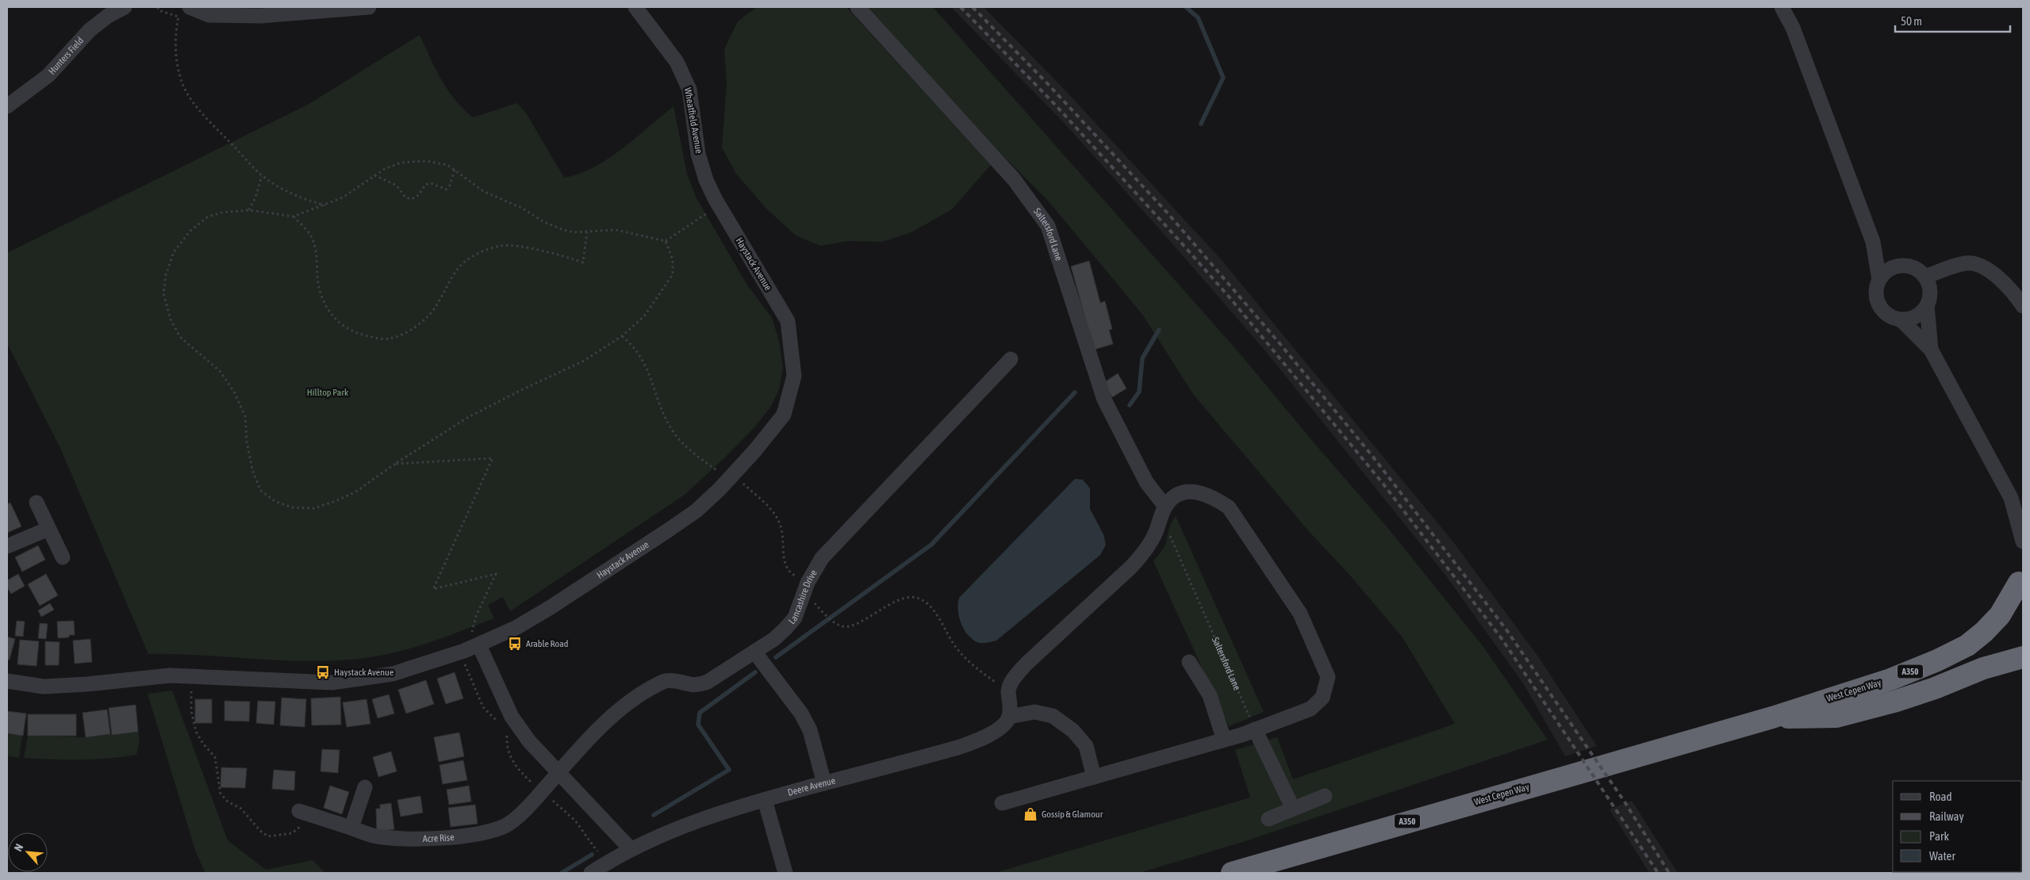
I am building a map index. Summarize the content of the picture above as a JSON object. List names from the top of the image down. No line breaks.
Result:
{"streets":{"highway":["A350","West Cepen Way"],"street":["Hunters Field","Wheatfield Avenue","Saltersford Lane","Haystack Avenue","Lancashire Drive","Deere Avenue","Acre Rise"]},"crossings":[["Wheatfield Avenue","Haystack Avenue"],["Lancashire Drive","Acre Rise"]],"parks":["Hilltop Park"],"places":{"bus stop":["Arable Road","Haystack Avenue"],"shop":["Gossip & Glamour"]},"legend":["Road","Railway","Park","Water"],"scale_bar":"50 m","north":"top left"}
